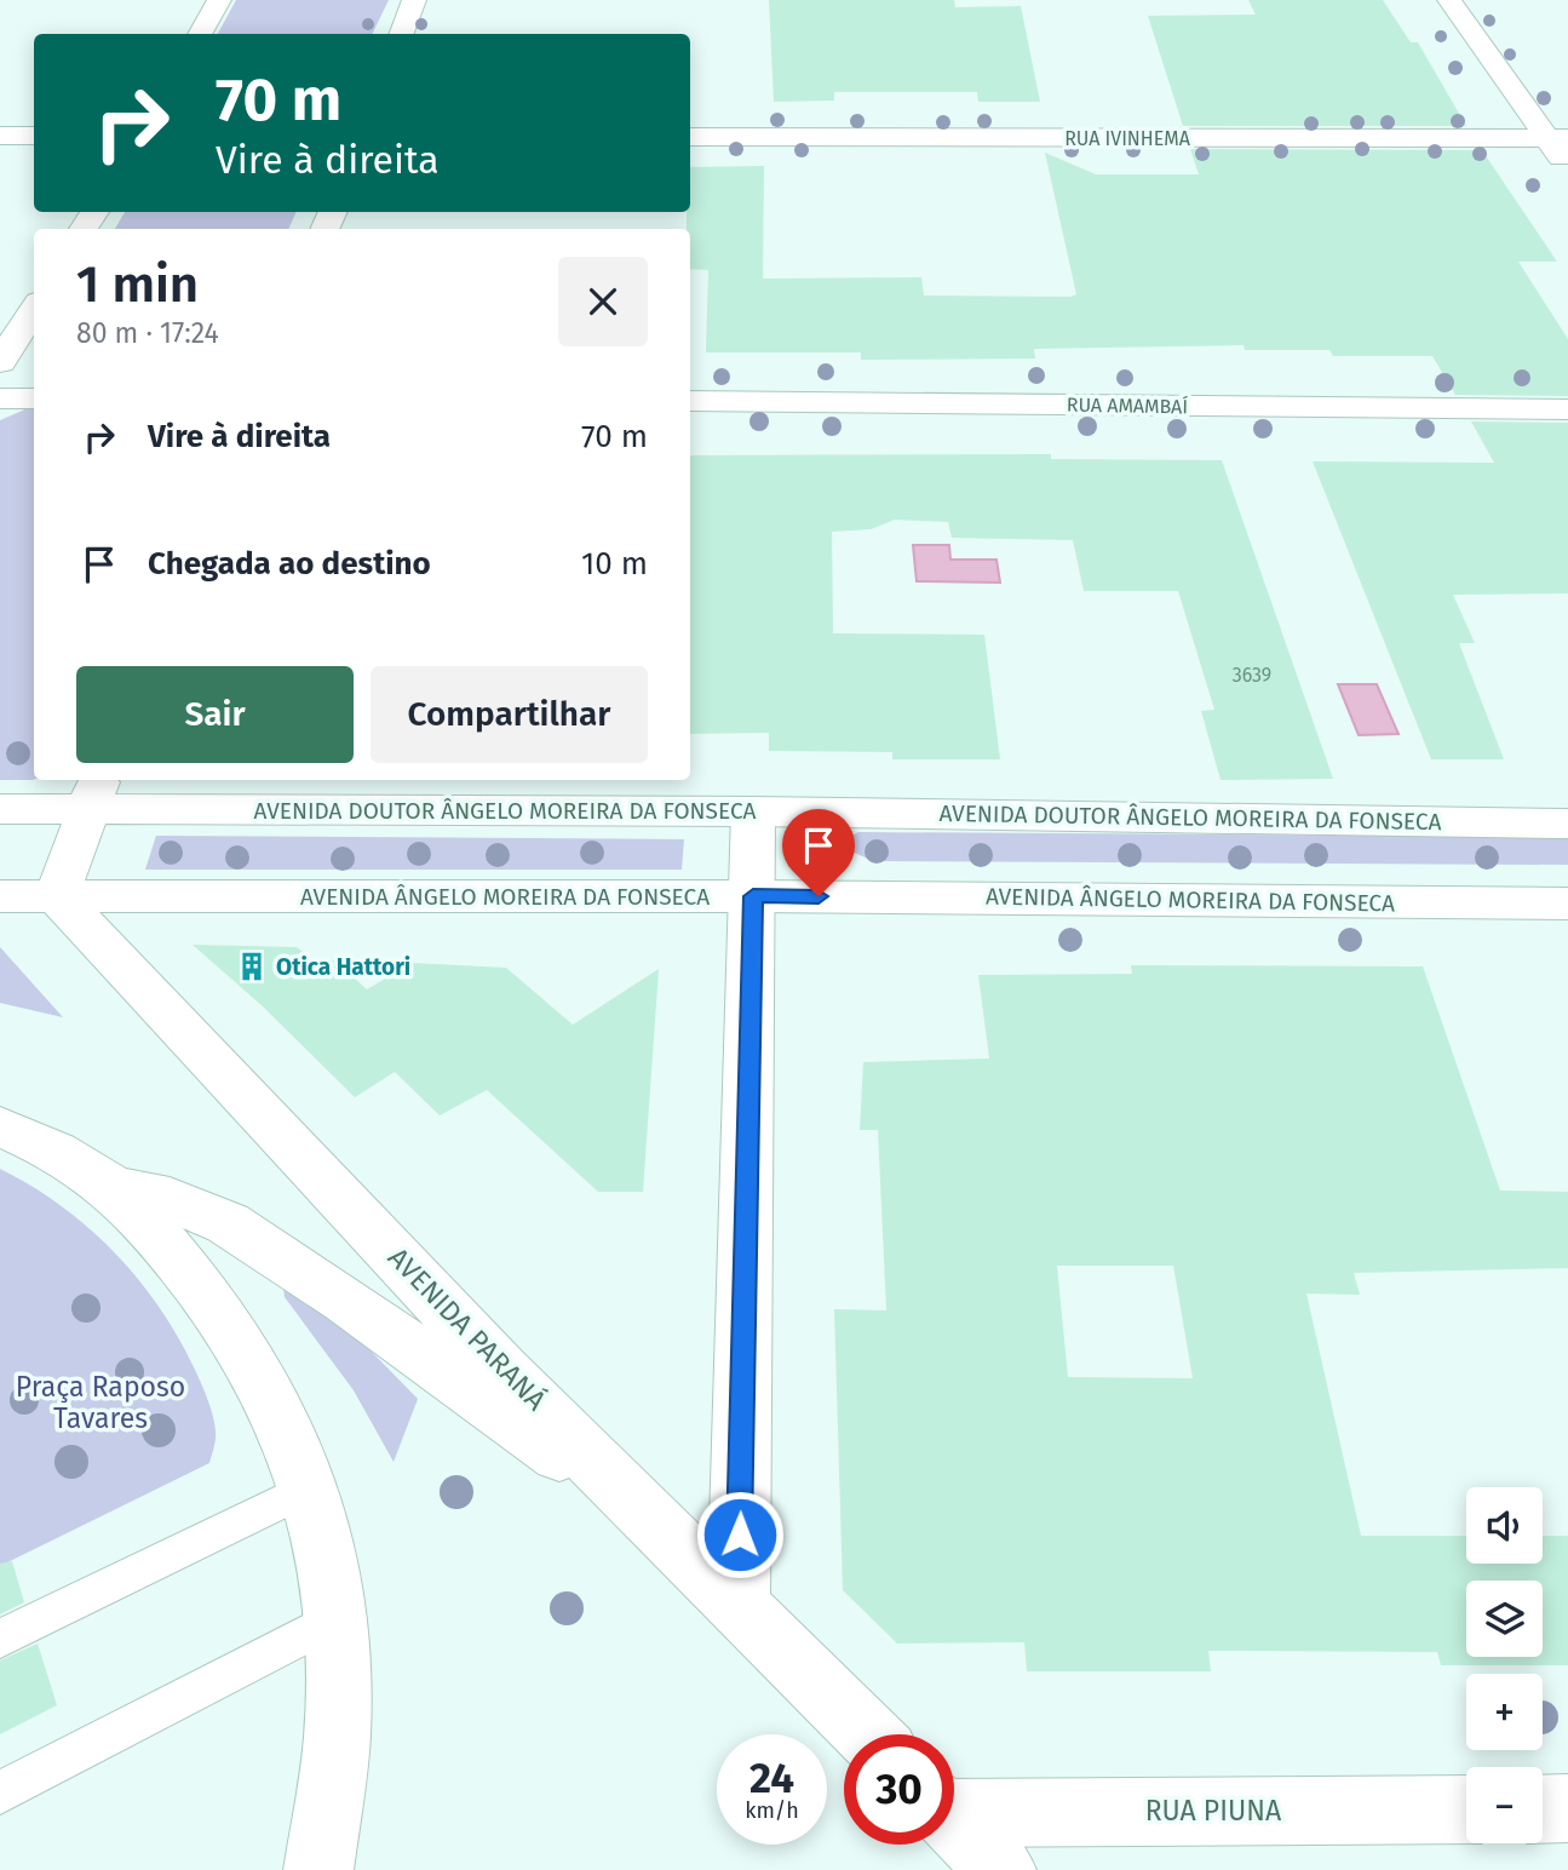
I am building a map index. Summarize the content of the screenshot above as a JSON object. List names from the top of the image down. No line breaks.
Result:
{"streets":{"street":["RUA IVINHEMA","RUA AMAMBAÍ","AVENIDA DOUTOR ÂNGELO MOREIRA DA FONSECA","AVENIDA ÂNGELO MOREIRA DA FONSECA","AVENIDA PARANÁ","RUA PIUNA"]},"crossings":[["AVENIDA ÂNGELO MOREIRA DA FONSECA","AVENIDA PARANÁ"]],"parks":["Praça Raposo Tavares"],"places":{"building":["Otica Hattori"]},"house_numbers":["3639"],"page":{"turn":["70 m","Vire à direita"],"heading":["1 min","80 m · 17:24"],"list":[{"name":"Vire à direita","value":"70 m"},{"name":"Chegada ao destino","value":"10 m"}],"buttons":["Sair","Compartilhar"],"map_buttons":["+","−"],"speed":"24 km/h","limit":"30"}}
